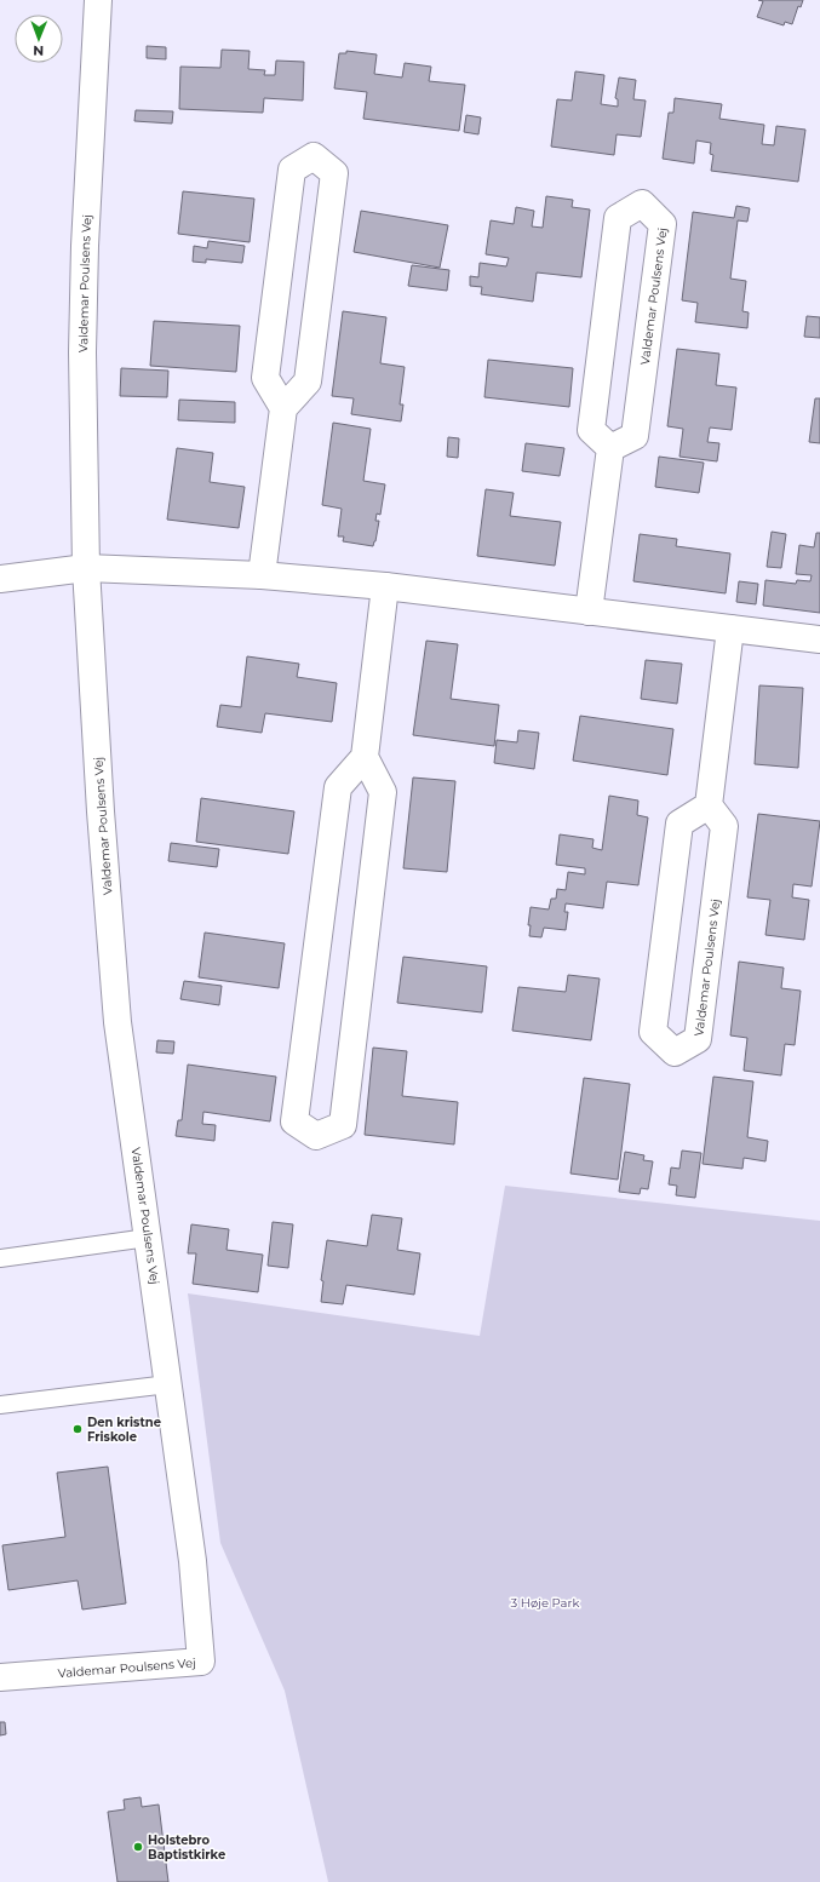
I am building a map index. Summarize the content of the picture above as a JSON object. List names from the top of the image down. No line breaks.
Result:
{"streets":{"street":["Valdemar Poulsens Vej"]},"parks":["3 Høje Park"],"places":["Den kristne Friskole","Holstebro Baptistkirke"],"north":"bottom"}
